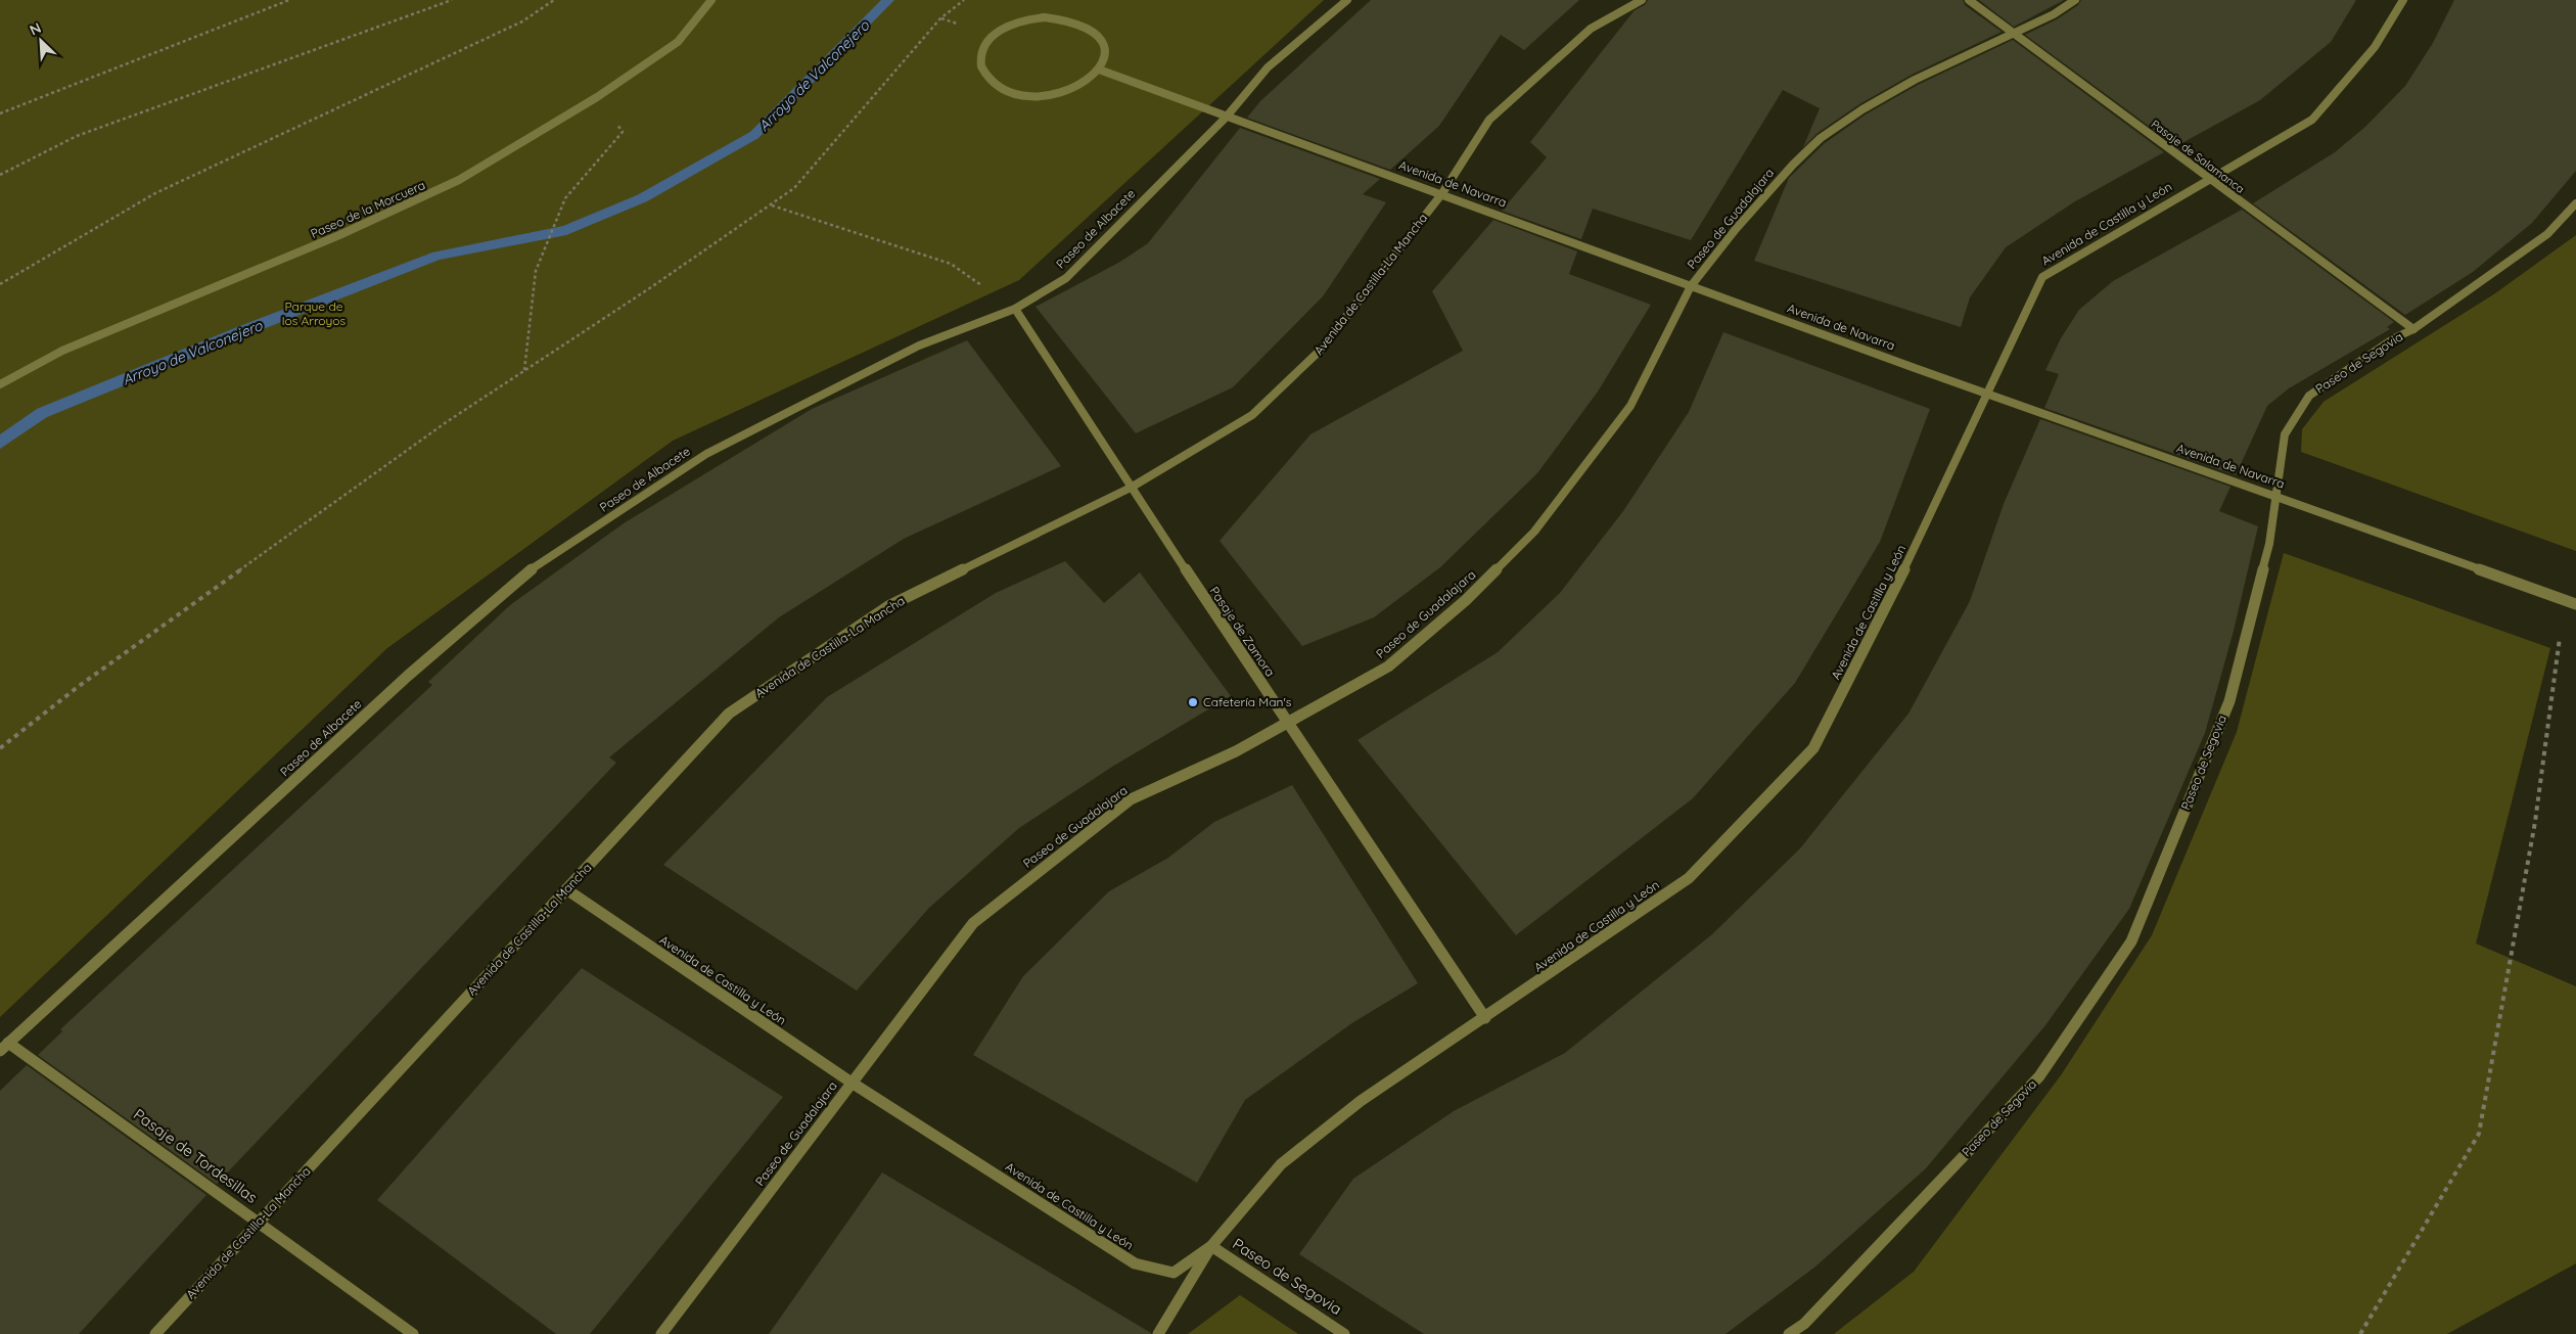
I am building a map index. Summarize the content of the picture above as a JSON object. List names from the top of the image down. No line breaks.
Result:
{"streets":{"street":["Pasaje de Salamanca","Avenida de Navarra","Paseo de la Morcuera","Paseo de Guadalajara","Avenida de Castilla y León","Paseo de Albacete","Avenida de Castilla-La Mancha","Paseo de Segovia","Pasaje de Zamora","Pasaje de Tordesillas"]},"crossings":[["Pasaje de Salamanca","Paseo de Guadalajara"],["Pasaje de Salamanca","Avenida de Castilla y León"],["Pasaje de Salamanca","Paseo de Segovia"],["Avenida de Navarra","Paseo de Guadalajara"],["Avenida de Navarra","Avenida de Castilla y León"],["Avenida de Navarra","Paseo de Albacete"],["Avenida de Navarra","Avenida de Castilla-La Mancha"],["Avenida de Navarra","Paseo de Segovia"],["Paseo de Guadalajara","Avenida de Castilla y León"],["Paseo de Guadalajara","Pasaje de Zamora"],["Avenida de Castilla y León","Avenida de Castilla-La Mancha"],["Avenida de Castilla y León","Paseo de Segovia"],["Avenida de Castilla y León","Pasaje de Zamora"],["Paseo de Albacete","Pasaje de Zamora"],["Paseo de Albacete","Pasaje de Tordesillas"],["Avenida de Castilla-La Mancha","Pasaje de Zamora"],["Avenida de Castilla-La Mancha","Pasaje de Tordesillas"]],"water":["Arroyo de Valconejero"],"parks":["Parque de los Arroyos"],"places":["Cafetería Man's"],"north":"top left"}
